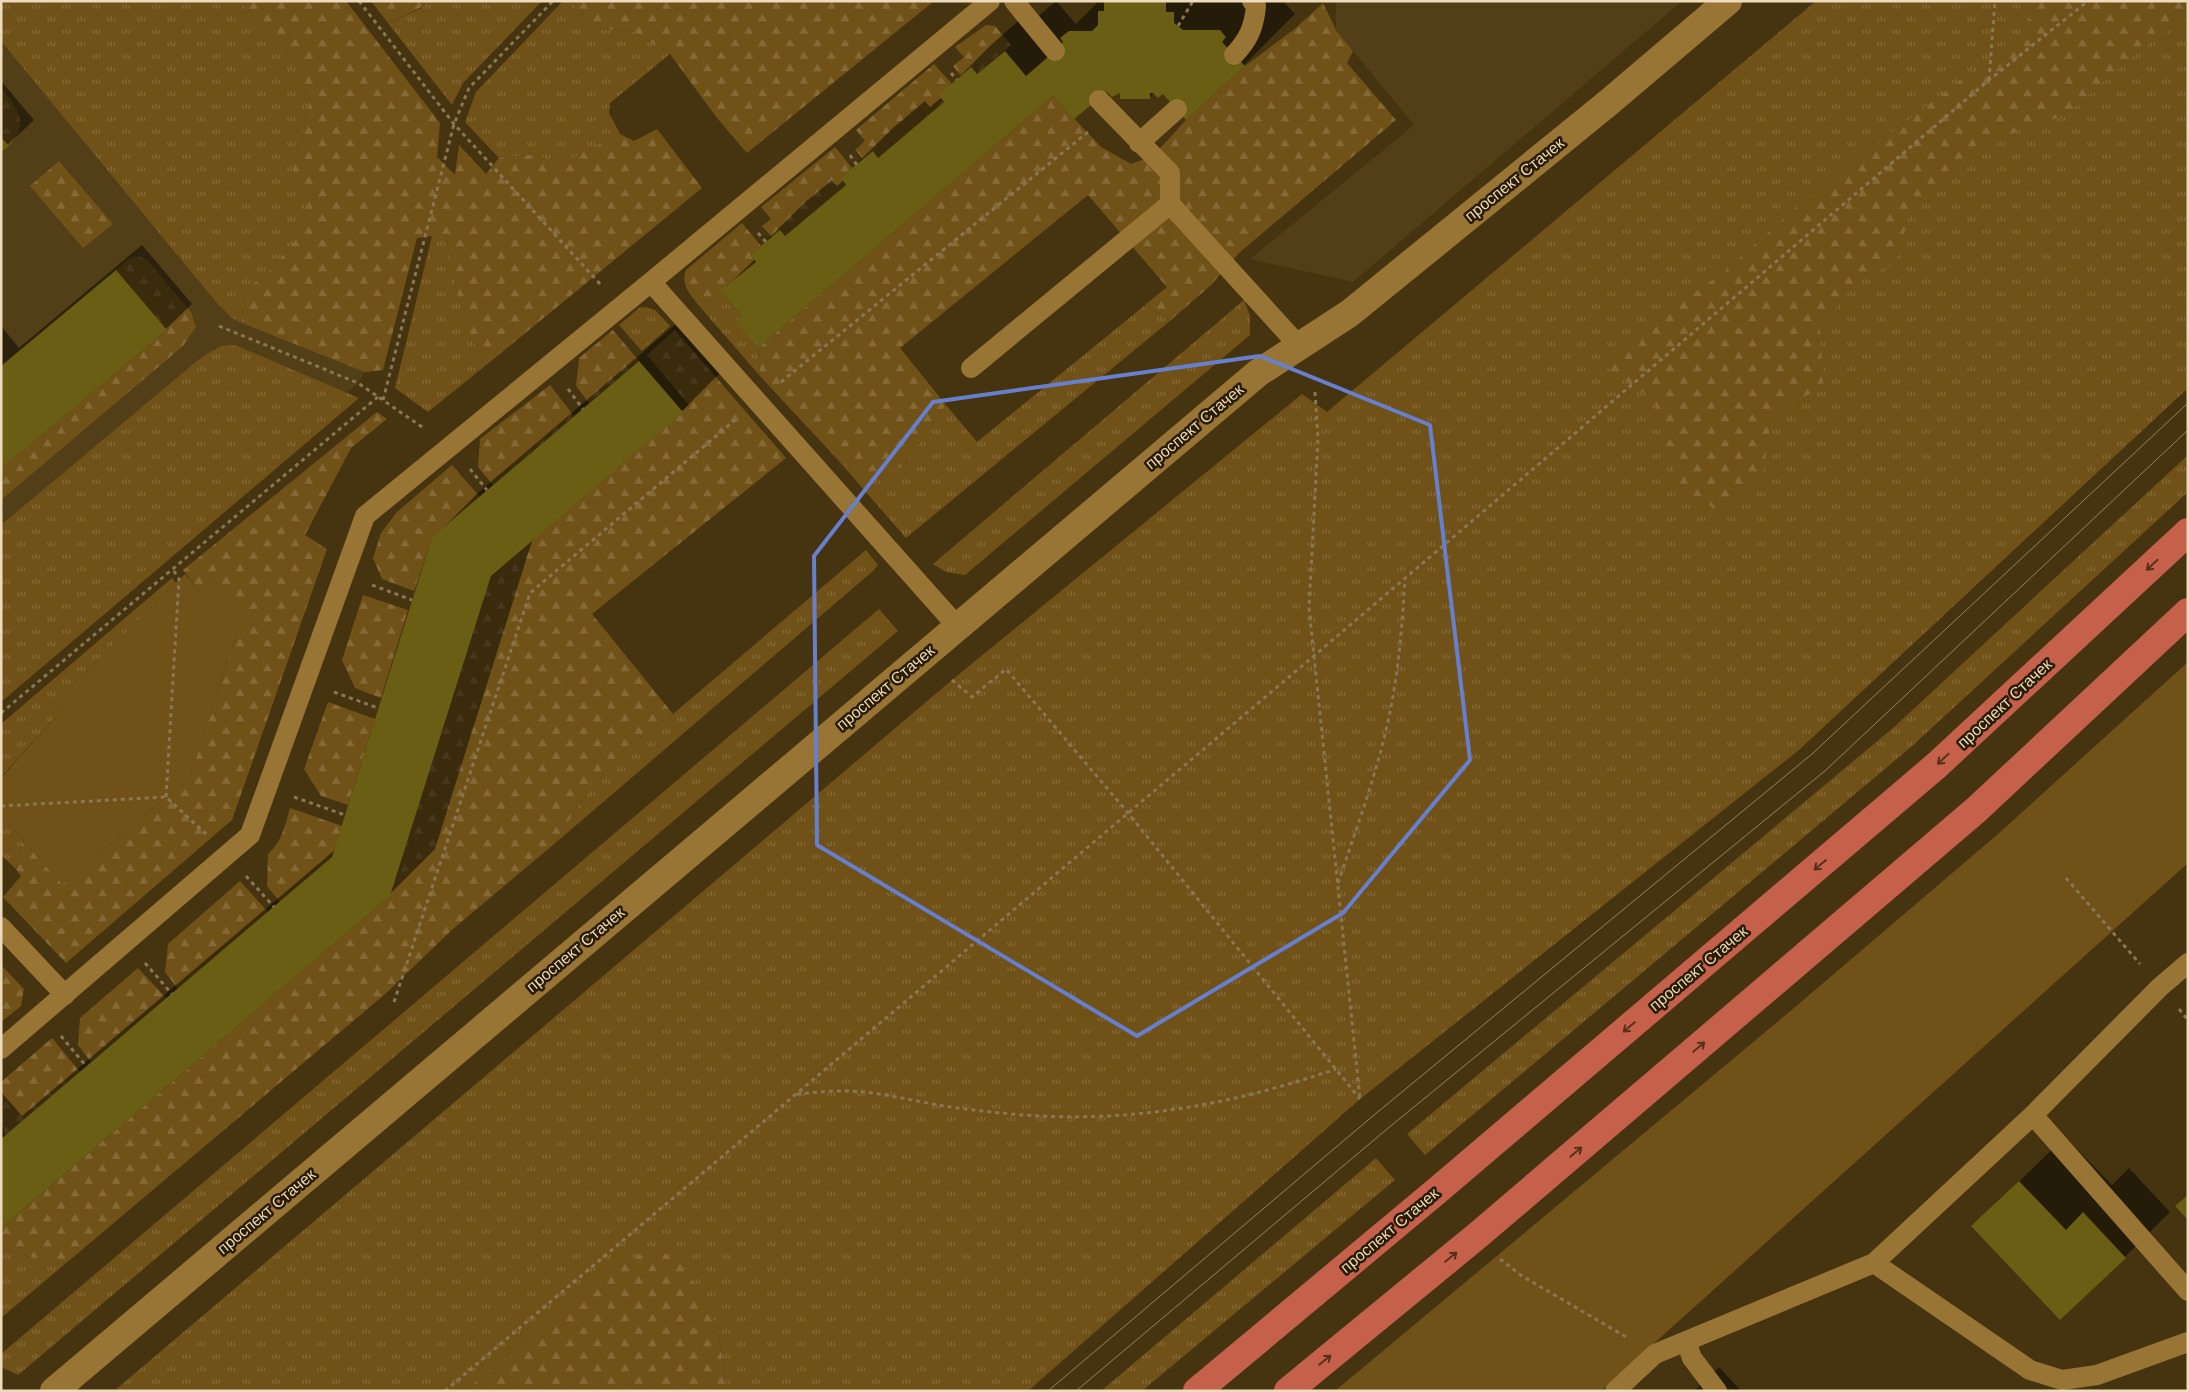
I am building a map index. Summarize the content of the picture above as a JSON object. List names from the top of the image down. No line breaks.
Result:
{"streets":{"main road":["проспект Стачек"]},"one_way":["проспект Стачек"]}
